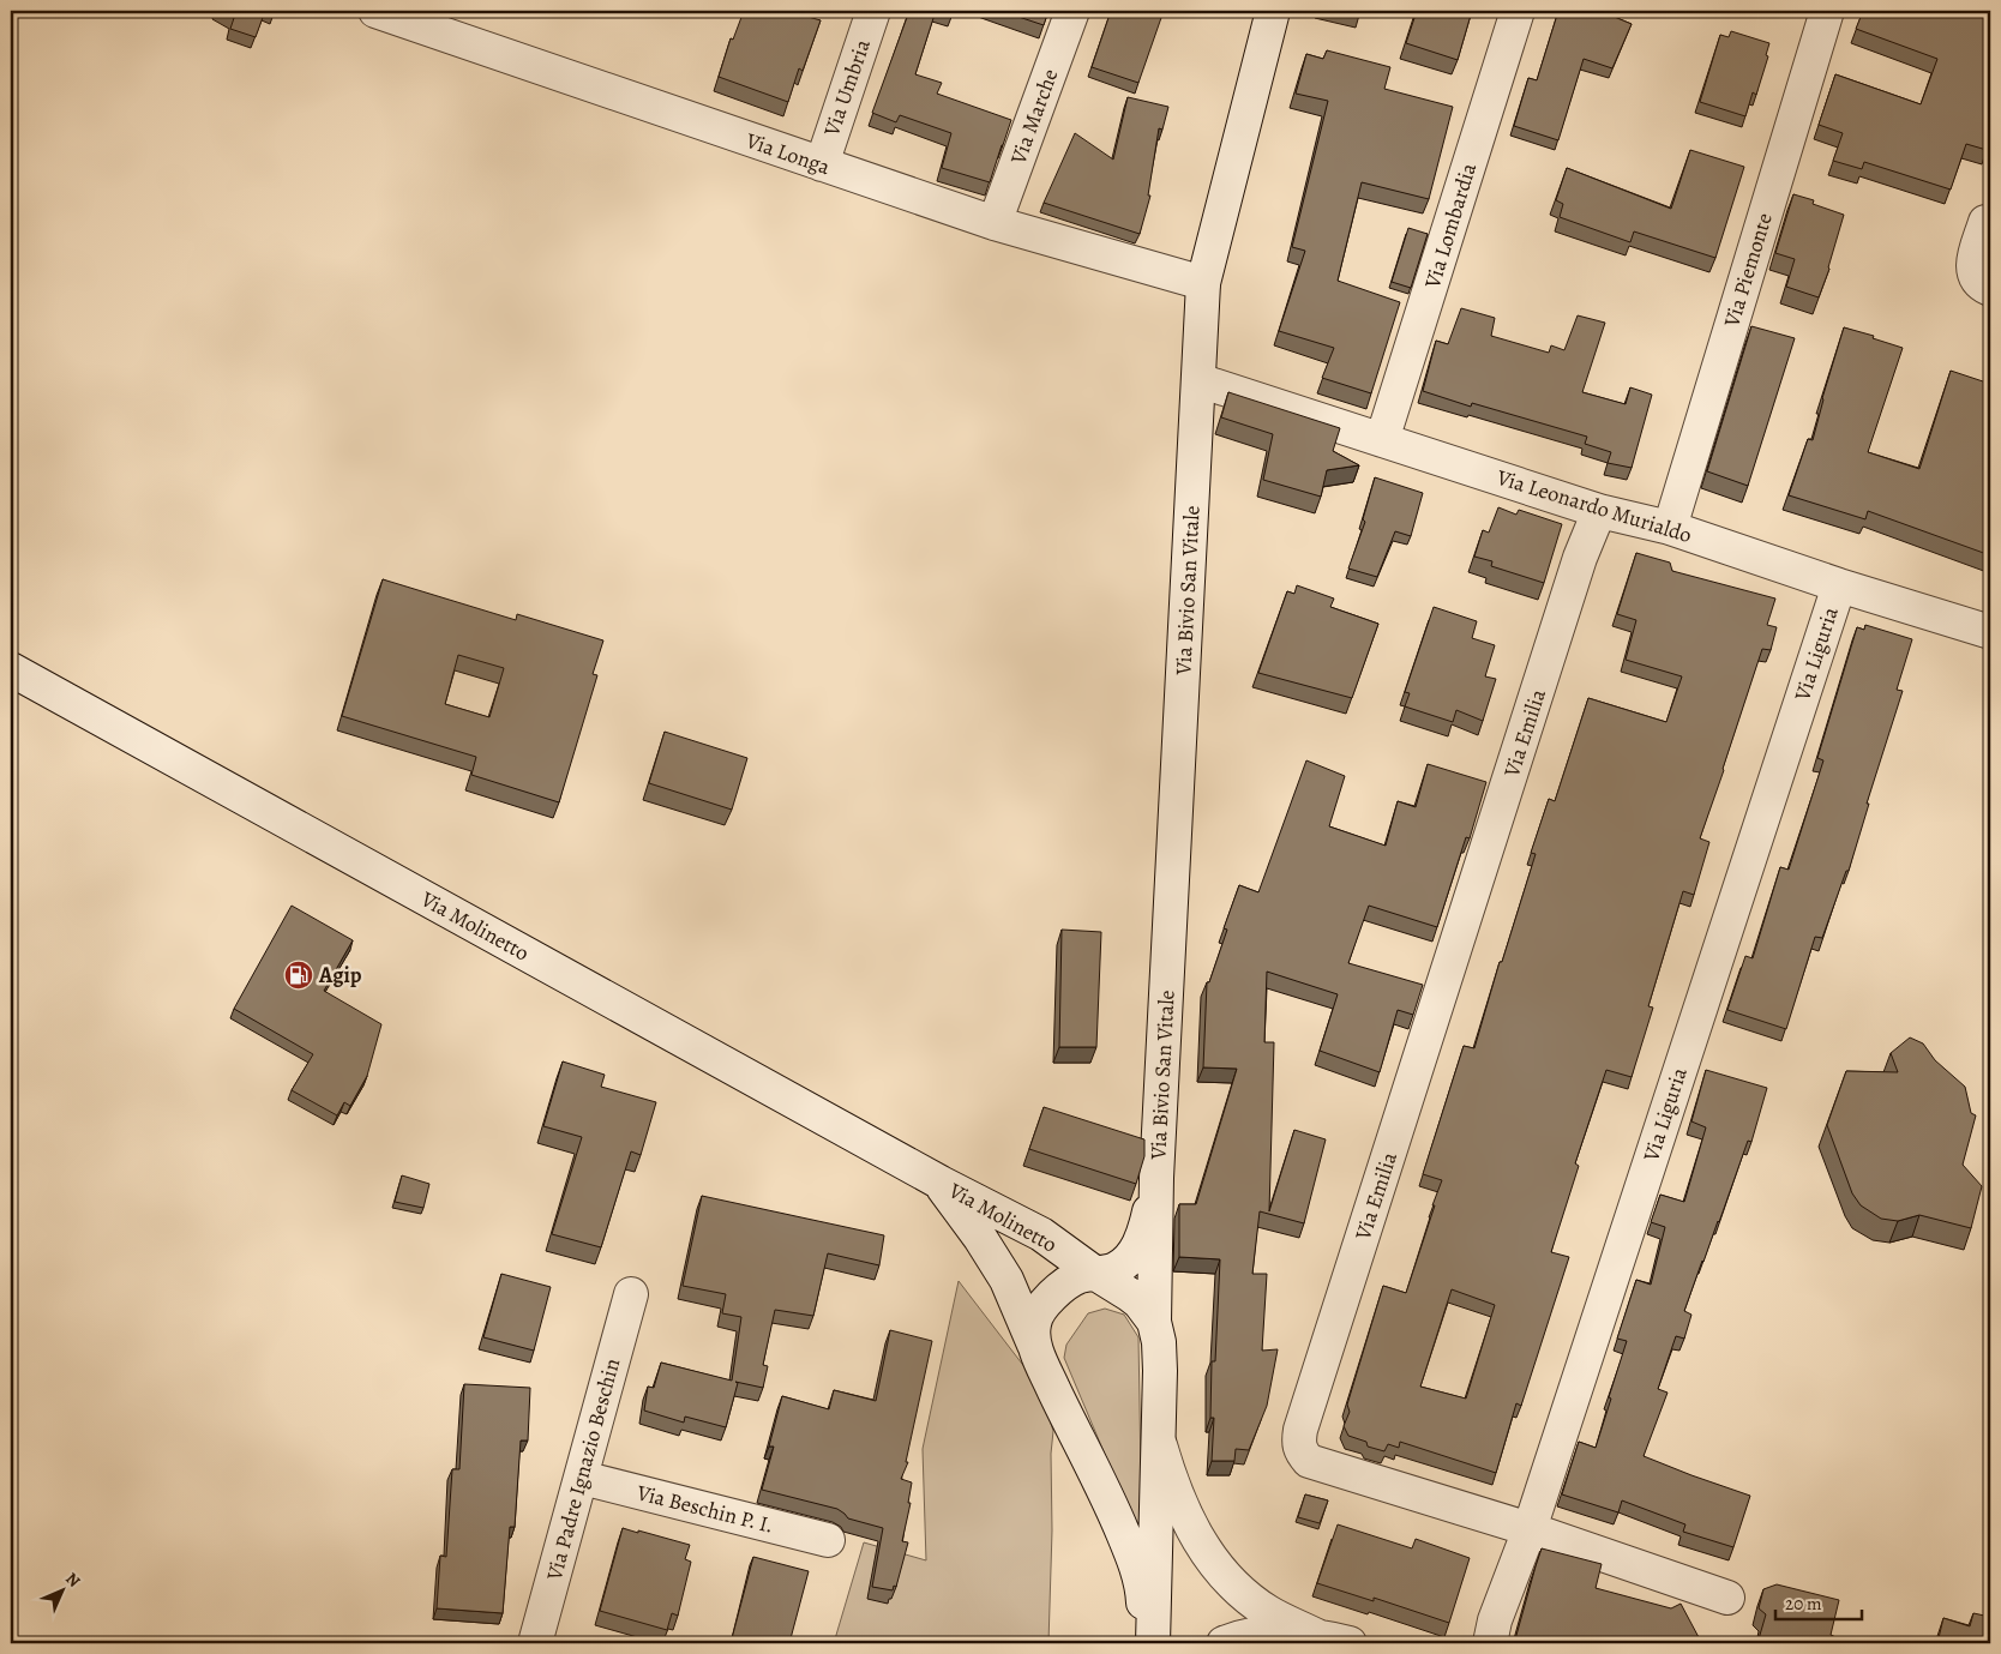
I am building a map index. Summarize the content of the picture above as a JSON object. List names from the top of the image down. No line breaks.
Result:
{"streets":{"street":["Via Umbria","Via Marche","Via Longa","Via Lombardia","Via Piemonte","Via Leonardo Murialdo","Via Bivio San Vitale","Via Liguria","Via Emilia","Via Molinetto","Via Padre Ignazio Beschin","Via Beschin P. I."]},"crossings":[["Via Umbria","Via Longa"],["Via Marche","Via Longa"],["Via Longa","Via Bivio San Vitale"],["Via Lombardia","Via Leonardo Murialdo"],["Via Piemonte","Via Leonardo Murialdo"],["Via Leonardo Murialdo","Via Bivio San Vitale"],["Via Leonardo Murialdo","Via Liguria"],["Via Leonardo Murialdo","Via Emilia"],["Via Bivio San Vitale","Via Molinetto"],["Via Liguria","Via Emilia"],["Via Padre Ignazio Beschin","Via Beschin P. I."]],"places":{"fuel station":["Agip"]},"scale_bar":"20 m","north":"top right"}
